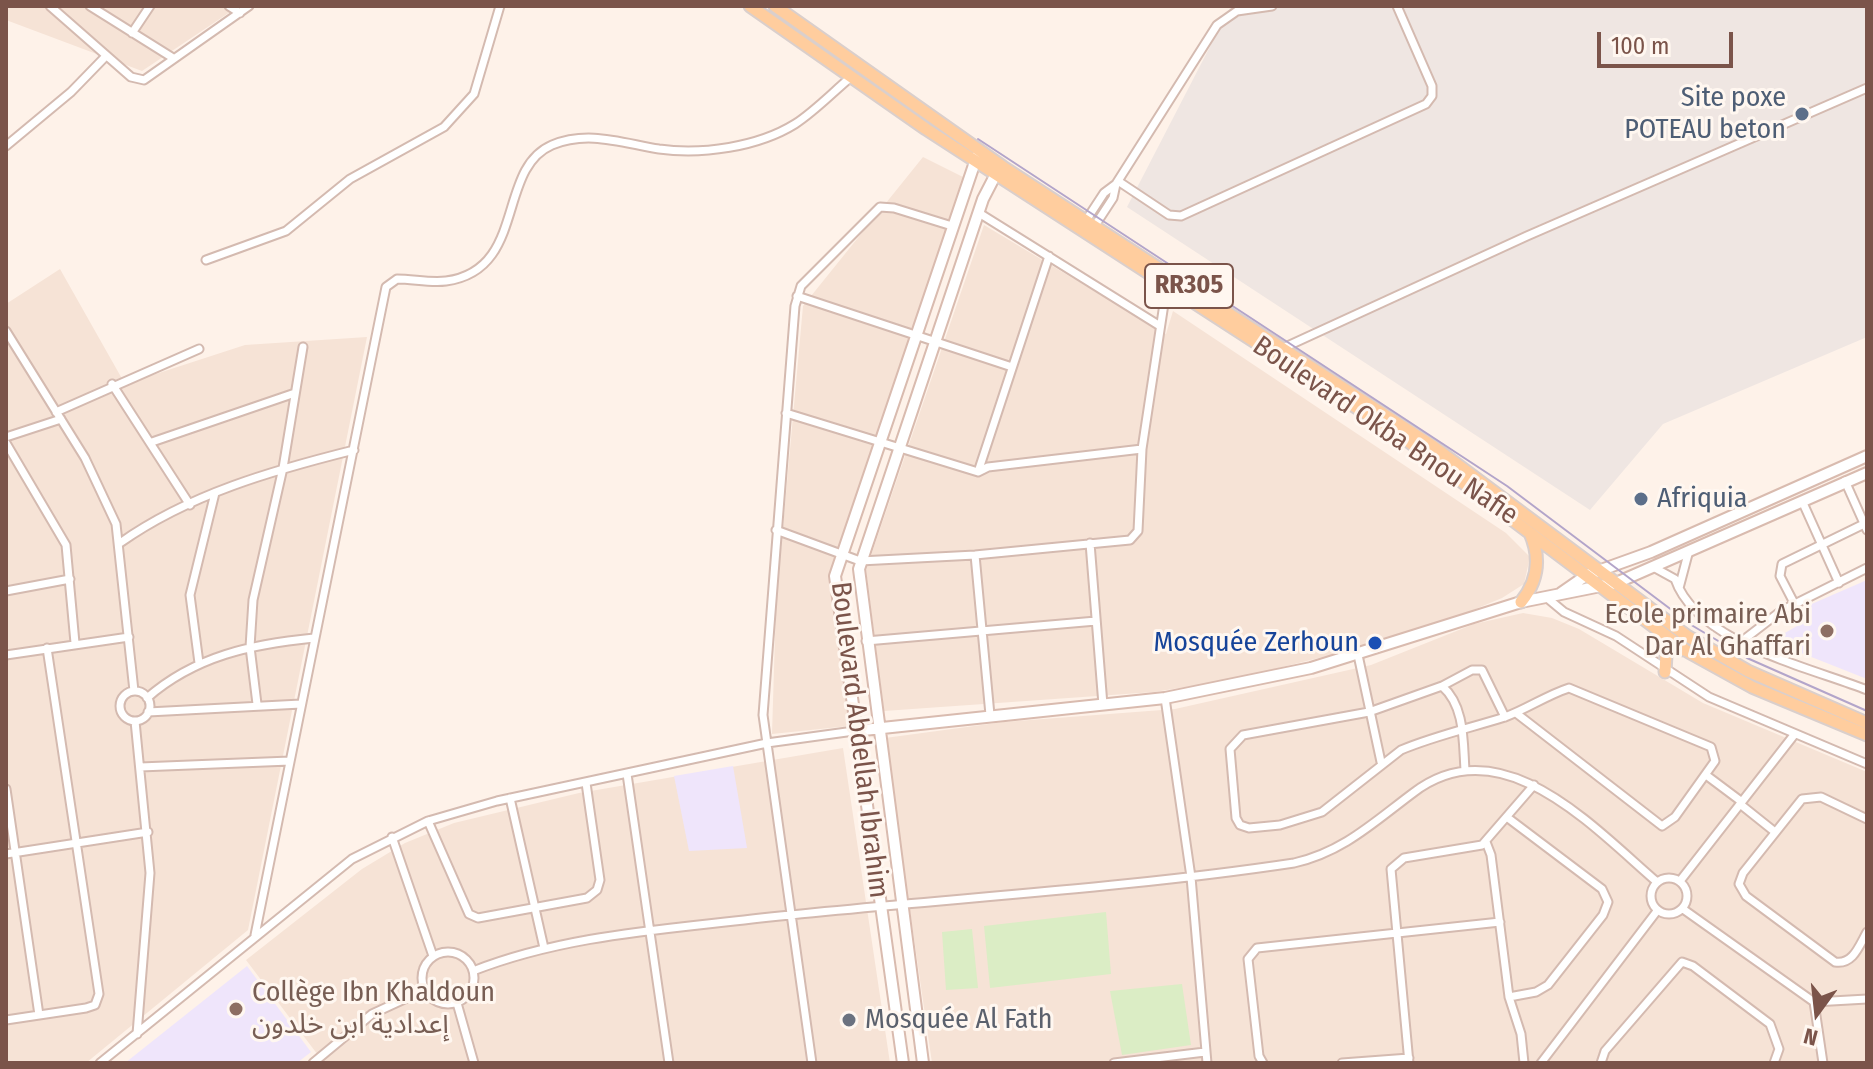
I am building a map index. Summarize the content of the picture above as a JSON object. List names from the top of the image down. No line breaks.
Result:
{"streets":{"main road":["RR305","Boulevard Okba Bnou Nafie"],"street":["Boulevard Abdellah Ibrahim"]},"crossings":[["Boulevard Okba Bnou Nafie","Boulevard Abdellah Ibrahim"]],"places":["Site poxe POTEAU beton","Afriquia","Ecole primaire Abi Dar Al Ghaffari","Mosquée Zerhoun","Collège Ibn Khaldoun إعدادية ابن خلدون","Mosquée Al Fath"],"scale_bar":"100 m","north":"bottom"}
